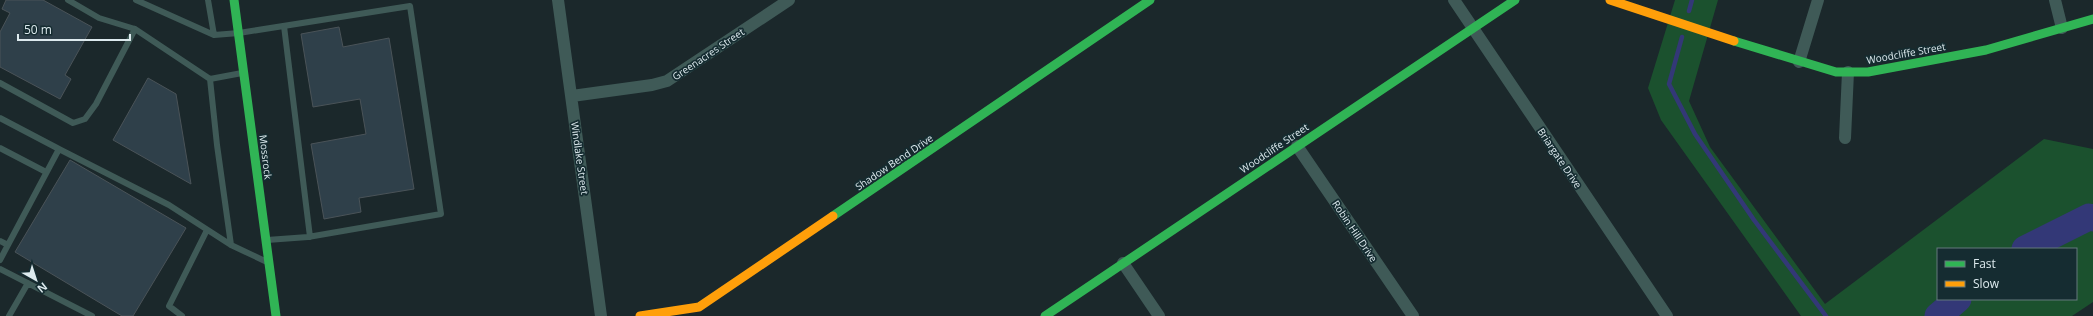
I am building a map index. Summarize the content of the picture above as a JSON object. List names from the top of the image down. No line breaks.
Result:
{"streets":{"street":["Woodcliffe Street","Greenacres Street","Mossrock","Windlake Street","Briargate Drive","Shadow Bend Drive","Robin Hill Drive"]},"crossings":[["Woodcliffe Street","Briargate Drive"],["Woodcliffe Street","Robin Hill Drive"],["Greenacres Street","Windlake Street"]],"legend":["Fast","Slow"],"scale_bar":"50 m","north":"bottom right"}
